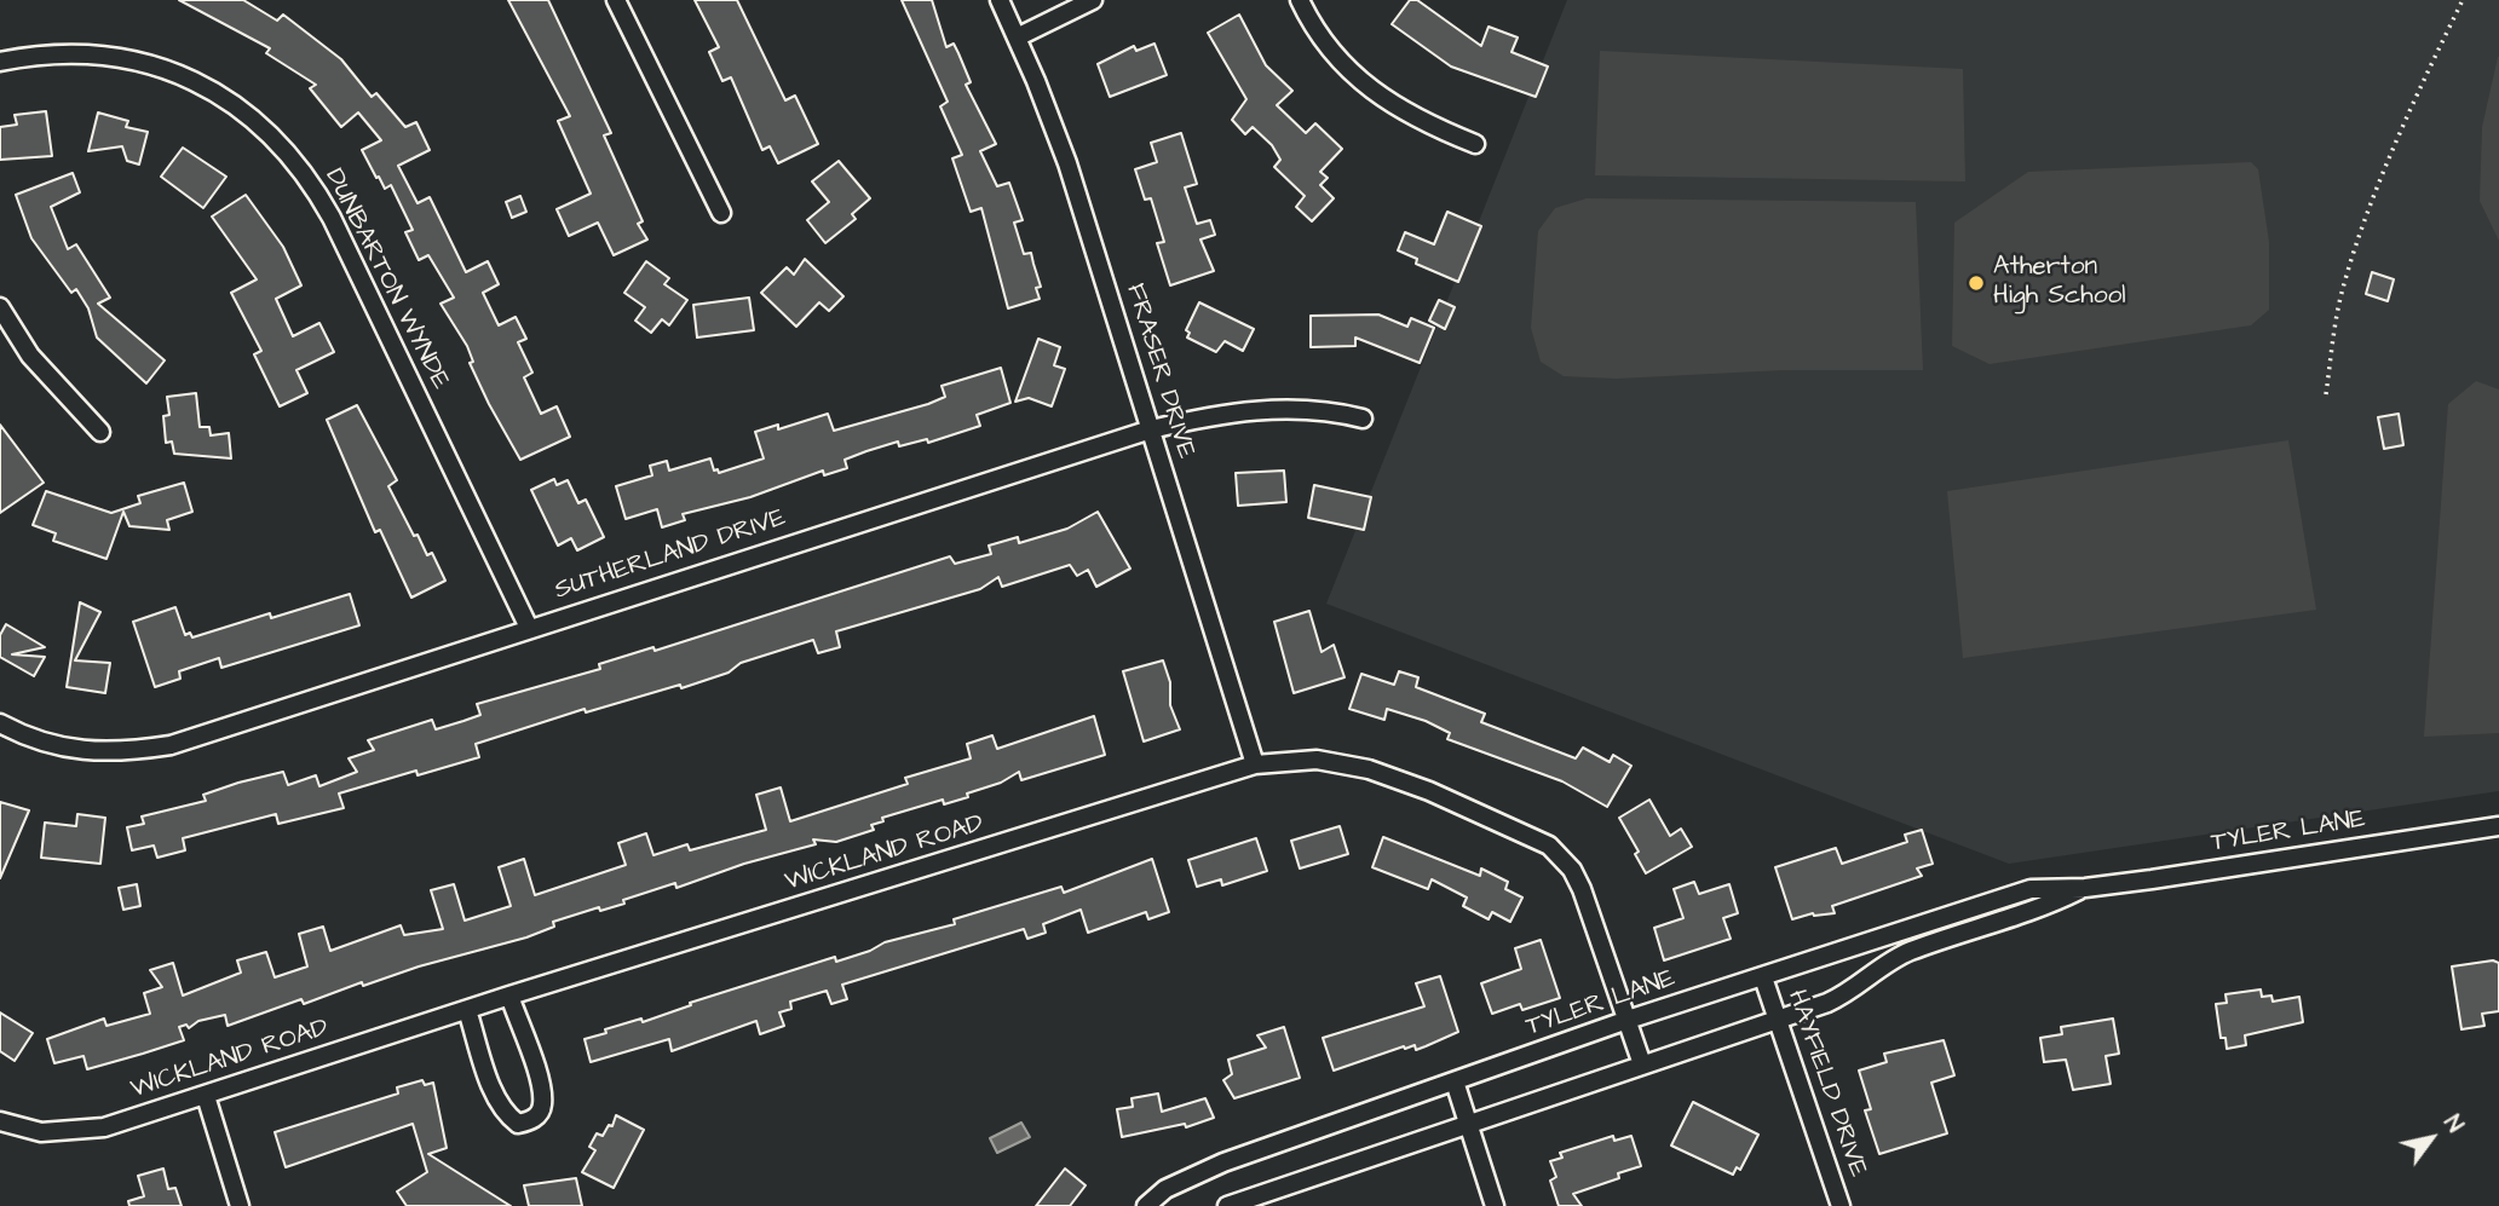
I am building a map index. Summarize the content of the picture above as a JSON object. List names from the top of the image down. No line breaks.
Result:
{"streets":{"street":["DUNBARTON WYNDE","FRASER DRIVE","SUTHERLAND DRIVE","TYLER LANE","WICKLAND ROAD","HAYFIELD DRIVE"]},"crossings":[["DUNBARTON WYNDE","SUTHERLAND DRIVE"],["FRASER DRIVE","SUTHERLAND DRIVE"],["FRASER DRIVE","WICKLAND ROAD"],["TYLER LANE","WICKLAND ROAD"],["TYLER LANE","HAYFIELD DRIVE"]],"places":["Atherton High School"],"north":"top right"}
